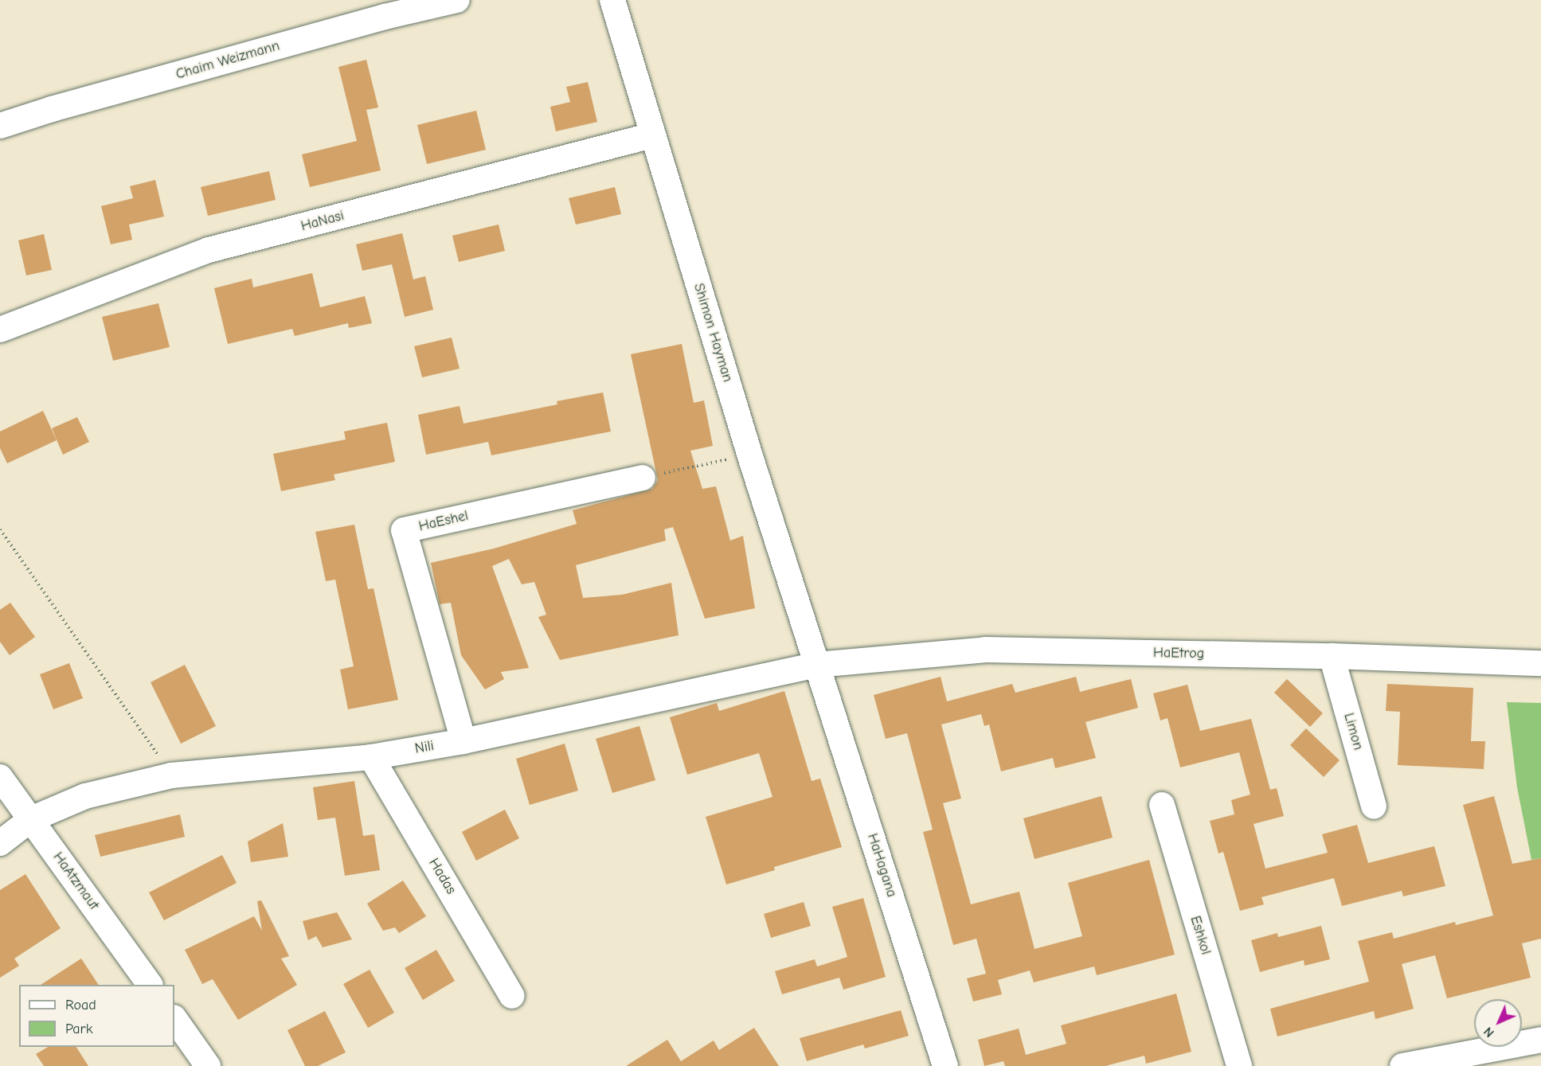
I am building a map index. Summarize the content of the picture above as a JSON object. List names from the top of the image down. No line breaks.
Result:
{"streets":{"street":["Chaim Weizmann","HaNasi","Shimon Hayman","HaEshel","HaEtrog","Limon","Nili","HaHagana","Hadas","HaAtzmaut","Eshkol"]},"crossings":[["HaNasi","Shimon Hayman"],["Shimon Hayman","HaEtrog"],["Shimon Hayman","Nili"],["Shimon Hayman","HaHagana"],["HaEshel","Nili"],["HaEtrog","Limon"],["HaEtrog","Nili"],["HaEtrog","HaHagana"],["Nili","HaHagana"],["Nili","Hadas"],["Nili","HaAtzmaut"]],"legend":["Road","Park"],"north":"bottom left"}
